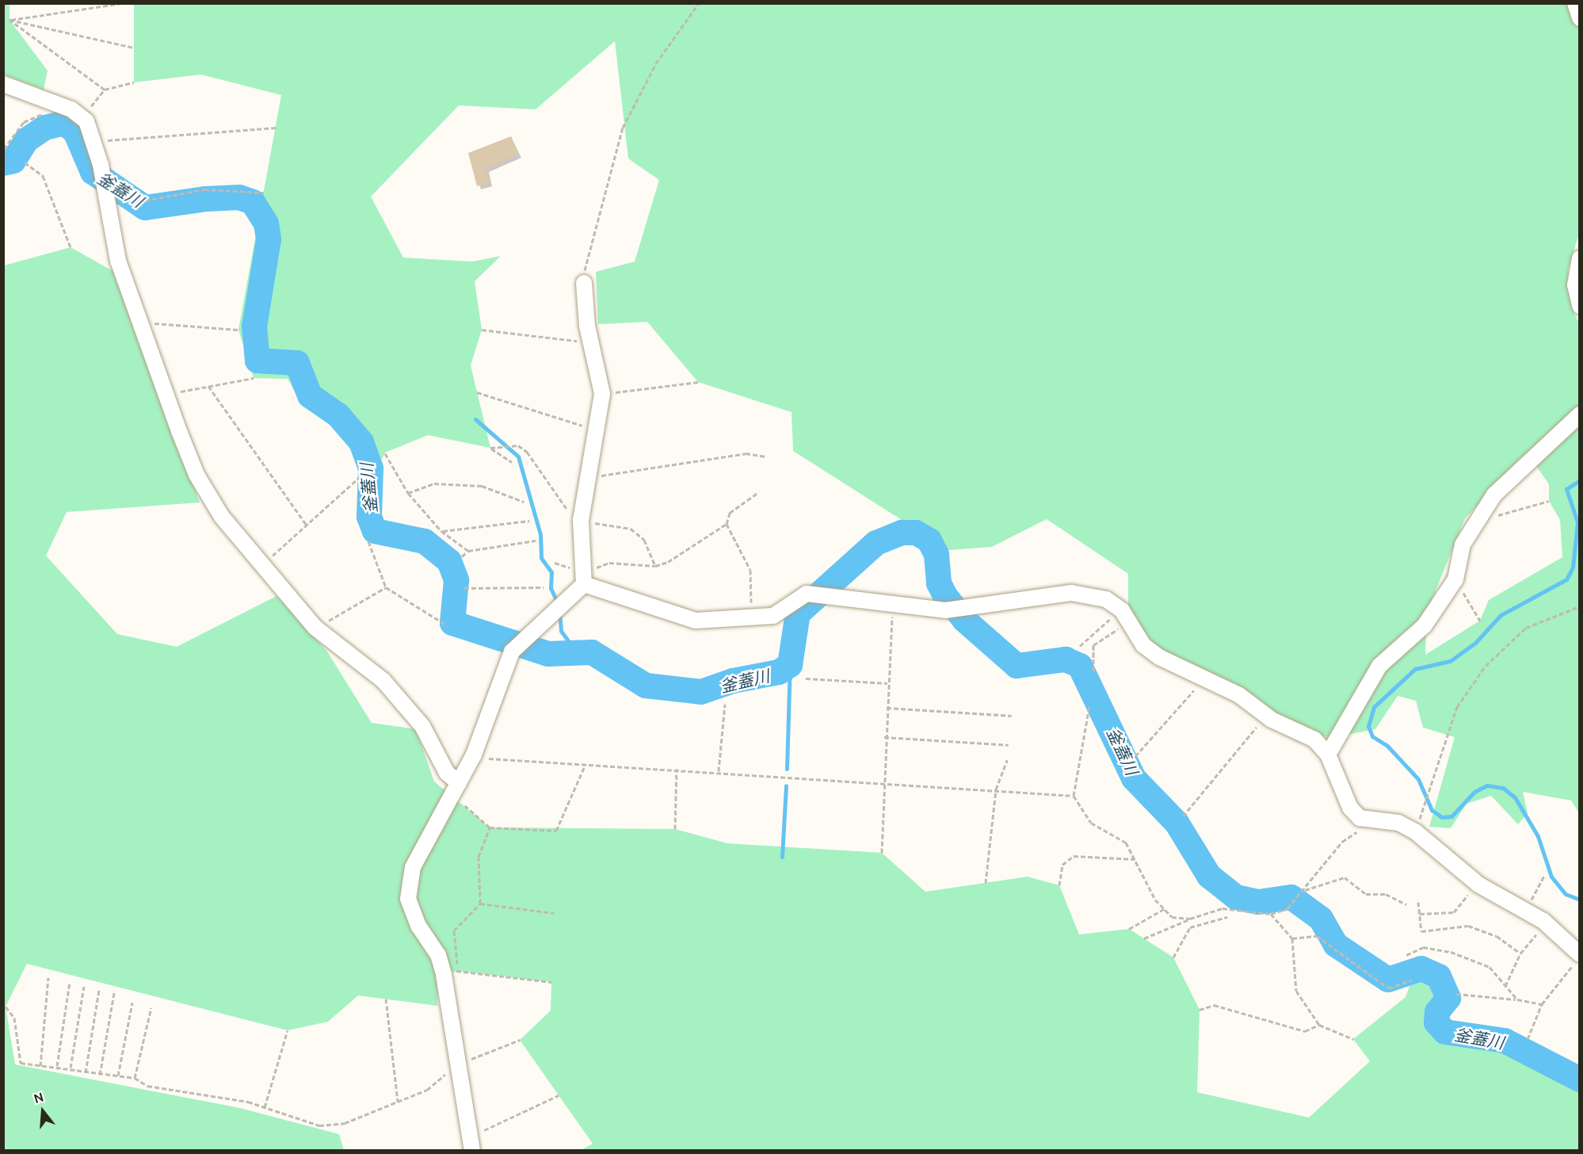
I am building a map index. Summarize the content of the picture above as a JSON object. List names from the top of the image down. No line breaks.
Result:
{"water":["釜蓋川"],"north":"top"}
